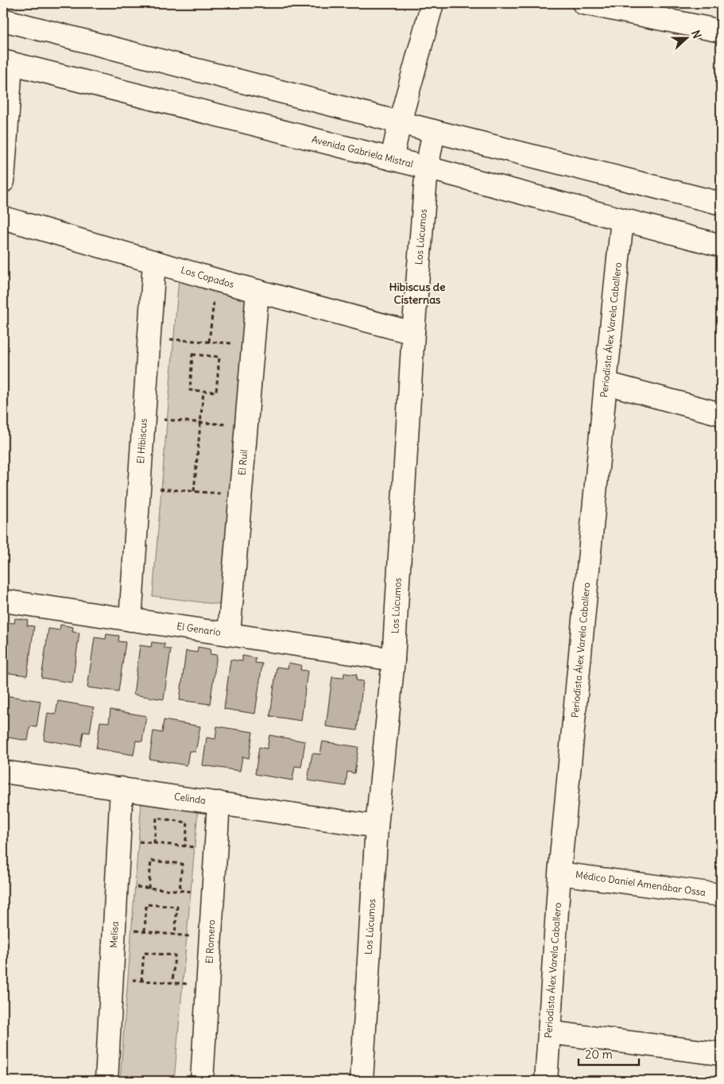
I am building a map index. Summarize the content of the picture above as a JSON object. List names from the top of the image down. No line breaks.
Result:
{"streets":{"street":["Avenida Gabriela Mistral","Los Lúcumos","Los Copados","Periodista Álex Varela Caballero","El Hibiscus","El Ruil","El Genario","Celinda","Médico Daniel Amenábar Ossa","Melisa","El Romero"]},"crossings":[["Avenida Gabriela Mistral","Los Lúcumos"],["Avenida Gabriela Mistral","Periodista Álex Varela Caballero"],["Los Lúcumos","Los Copados"],["Los Lúcumos","El Genario"],["Los Lúcumos","Celinda"],["Los Copados","El Hibiscus"],["Los Copados","El Ruil"],["Periodista Álex Varela Caballero","Médico Daniel Amenábar Ossa"],["El Hibiscus","El Genario"],["El Ruil","El Genario"],["Celinda","Melisa"],["Celinda","El Romero"]],"districts":["Hibiscus de Cisternas"],"scale_bar":"20 m","north":"right"}
